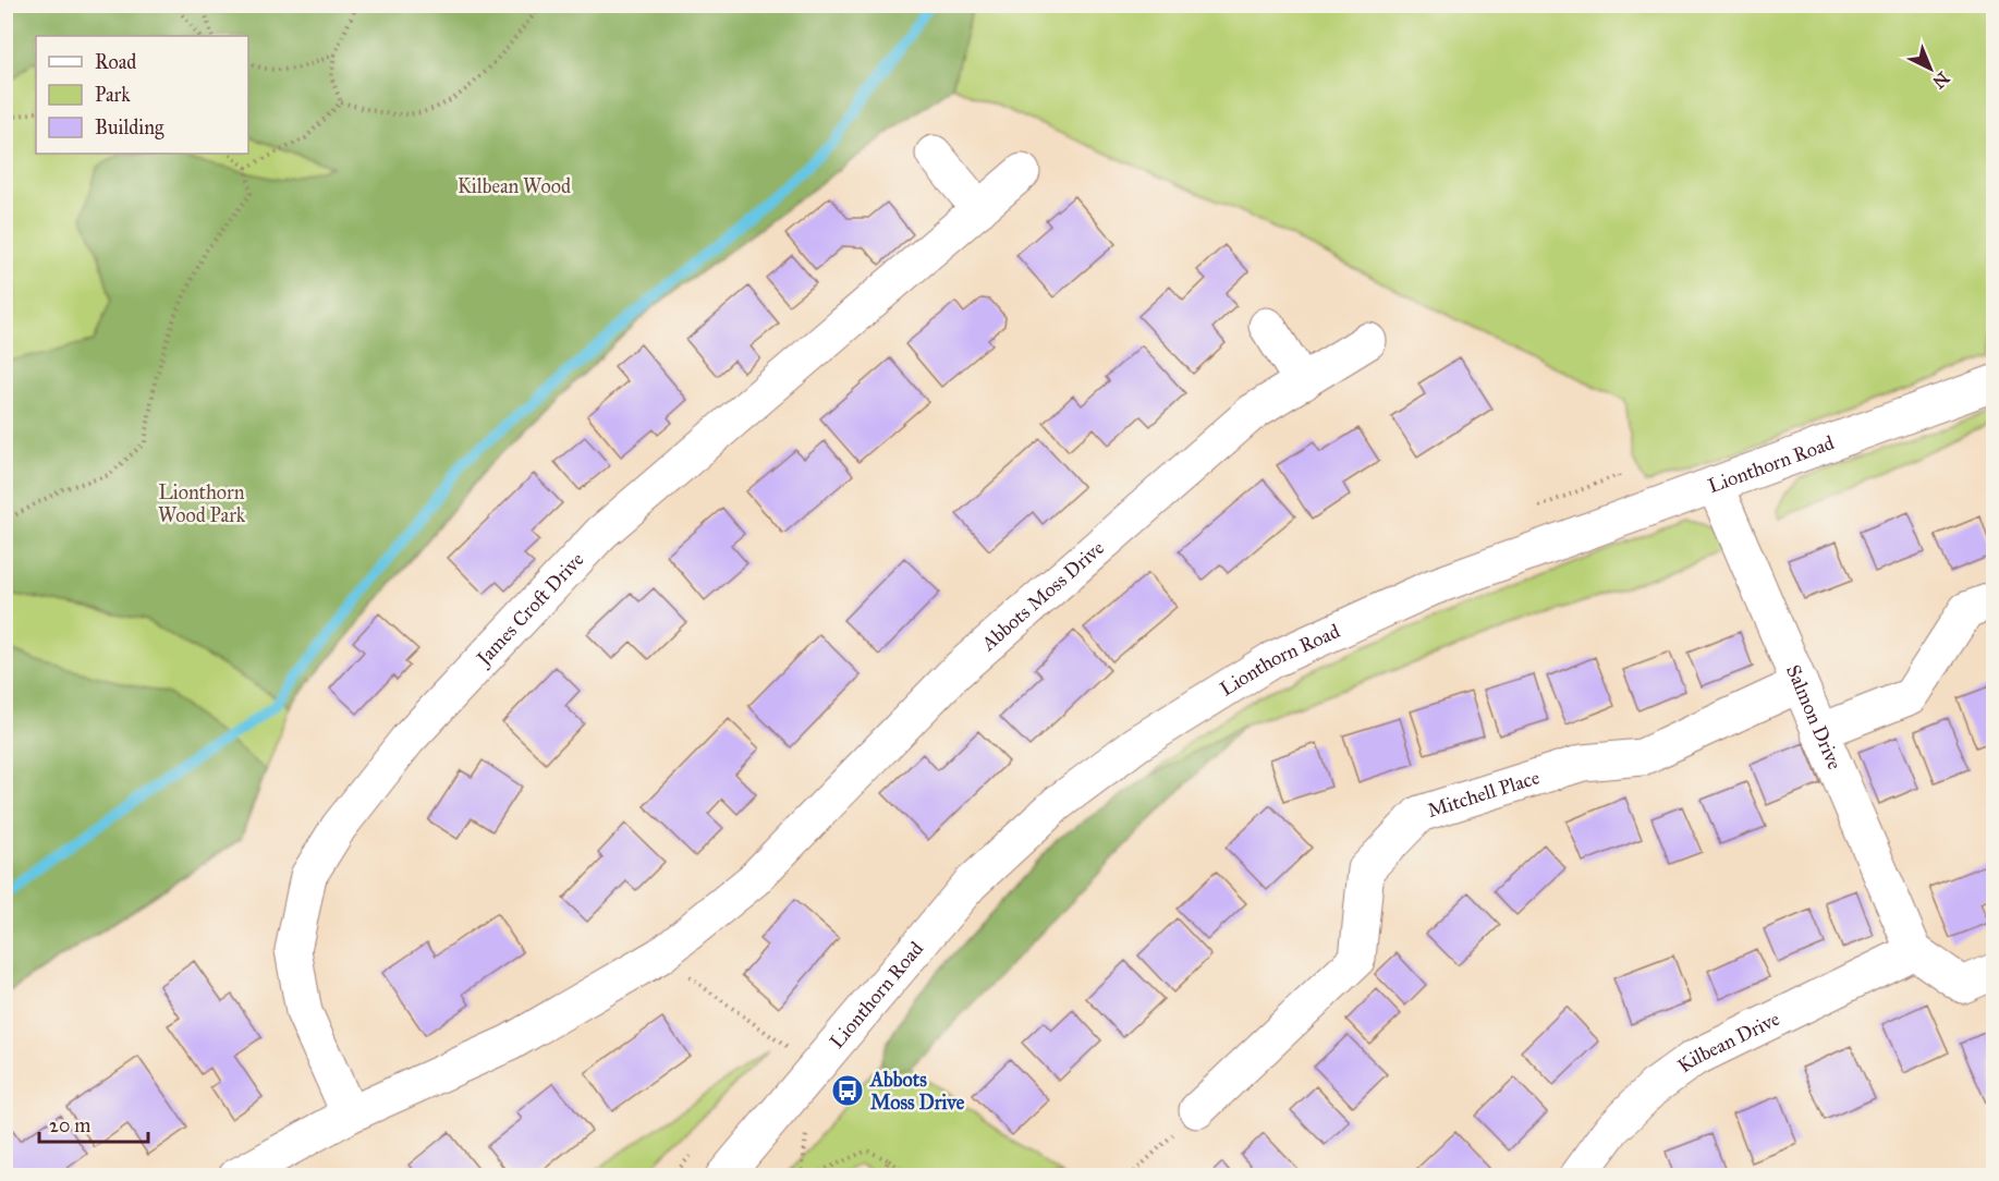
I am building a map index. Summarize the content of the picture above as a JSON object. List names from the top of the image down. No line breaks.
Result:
{"streets":{"street":["Lionthorn Road","Abbots Moss Drive","James Croft Drive","Salmon Drive","Mitchell Place","Kilbean Drive"]},"crossings":[["Lionthorn Road","Salmon Drive"],["Abbots Moss Drive","James Croft Drive"],["Salmon Drive","Mitchell Place"],["Salmon Drive","Kilbean Drive"]],"parks":["Kilbean Wood","Lionthorn Wood Park"],"places":{"bus stop":["Abbots Moss Drive"]},"legend":["Road","Park","Building"],"scale_bar":"20 m","north":"bottom right"}
